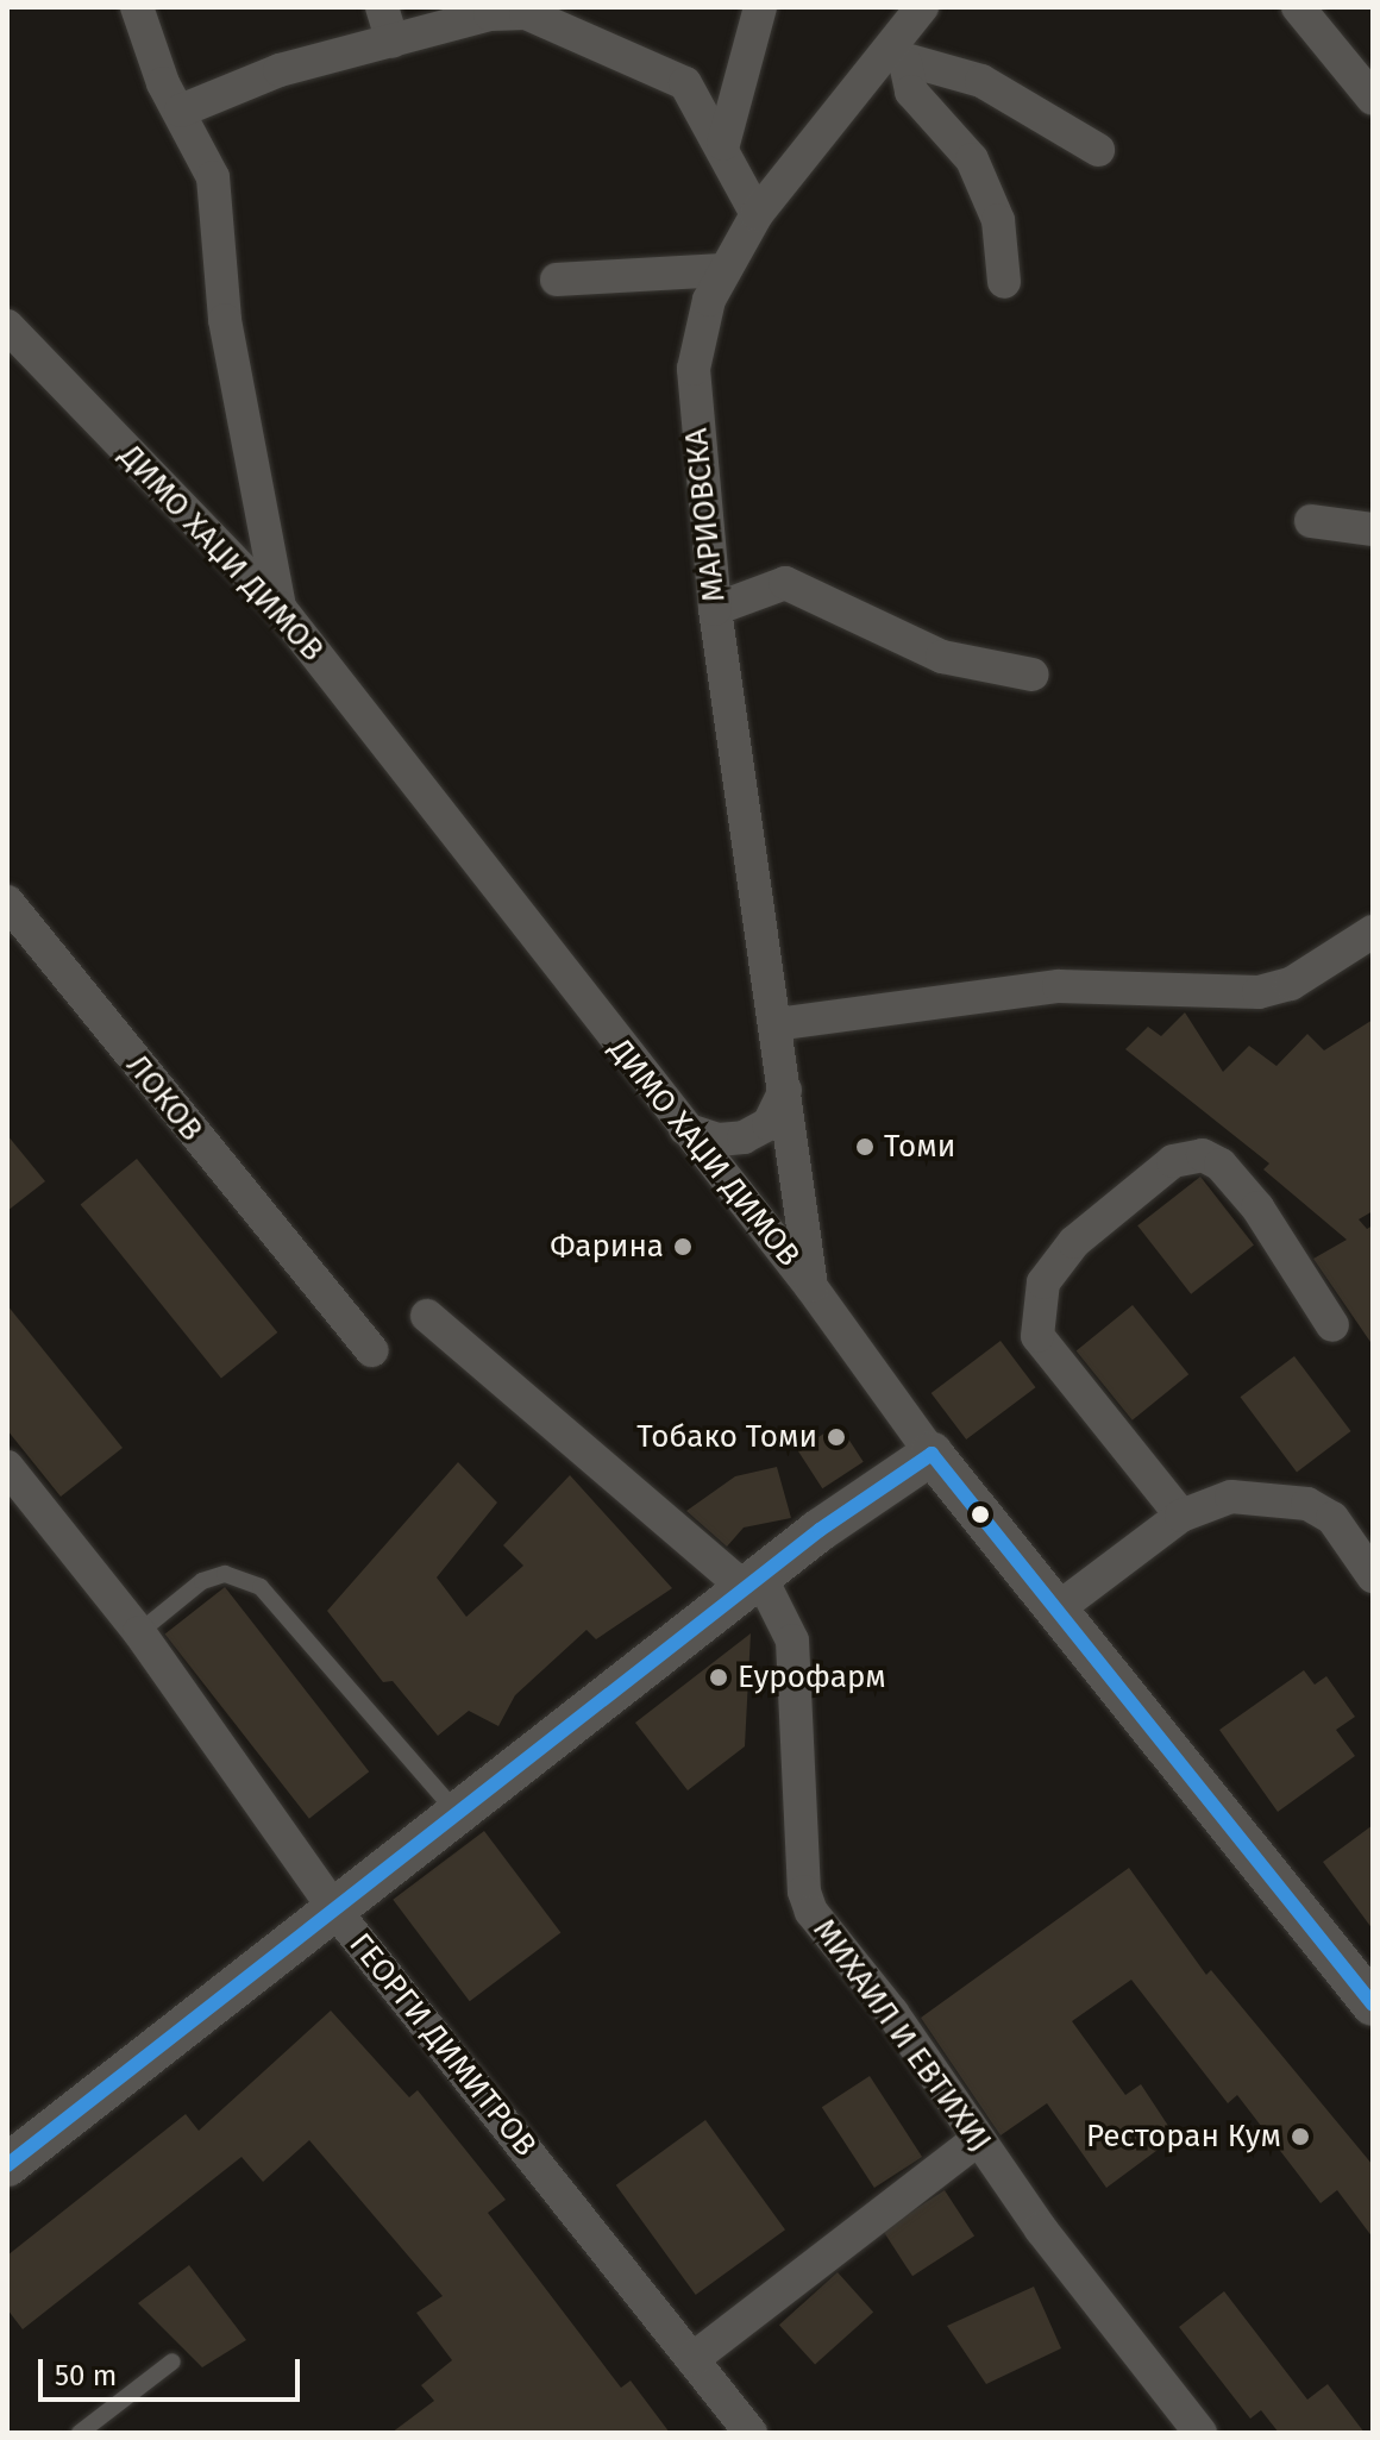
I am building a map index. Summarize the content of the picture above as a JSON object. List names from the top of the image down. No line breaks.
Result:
{"streets":{"street":["МАРИОВСКА","ДИМО ХАЏИ ДИМОВ","ЛОКОВ","МИХАИЛ И ЕВТИХИЈ","ГЕОРГИ ДИМИТРОВ"]},"crossings":[["МАРИОВСКА","ДИМО ХАЏИ ДИМОВ"]],"places":["Томи","Фарина","Тобако Томи","Еурофарм","Ресторан Кум"],"scale_bar":"50 m"}
